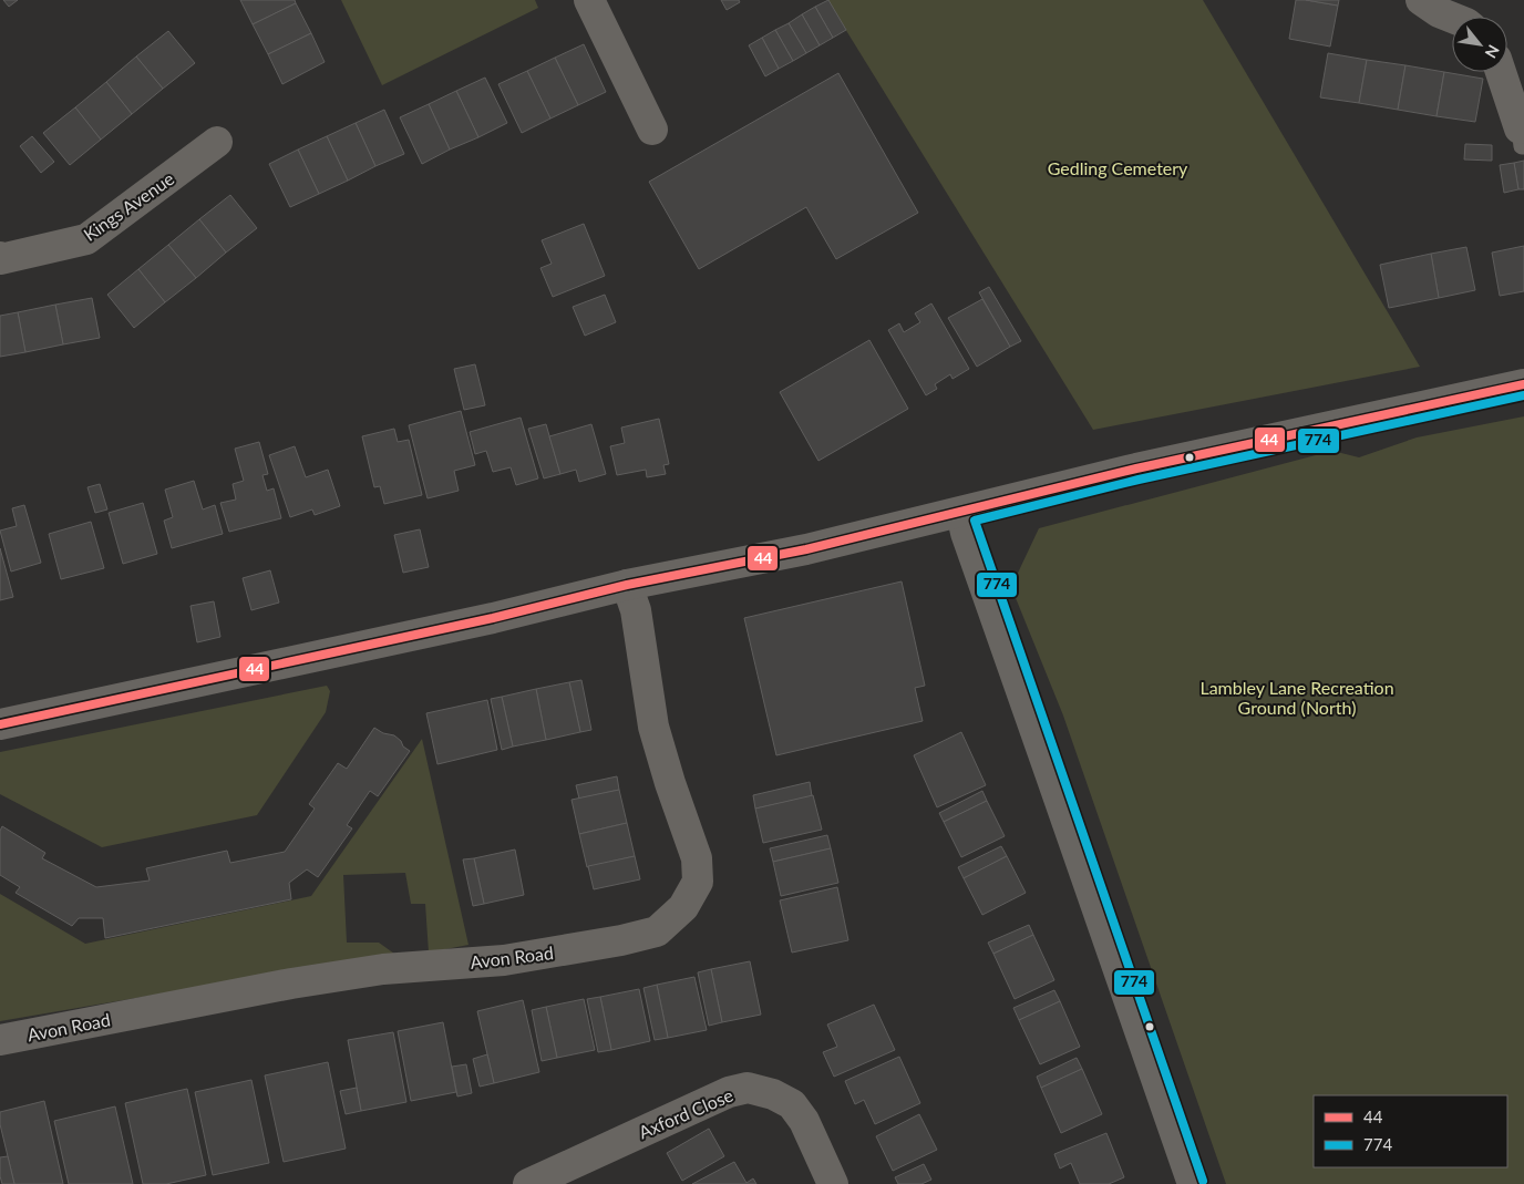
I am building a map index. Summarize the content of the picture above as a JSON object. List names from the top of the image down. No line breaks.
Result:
{"streets":{"street":["Kings Avenue","Avon Road","Axford Close"]},"parks":["Gedling Cemetery","Lambley Lane Recreation Ground (North)"],"lines":["transit line 44","transit line 774"],"legend":["44","774"],"north":"bottom right"}
